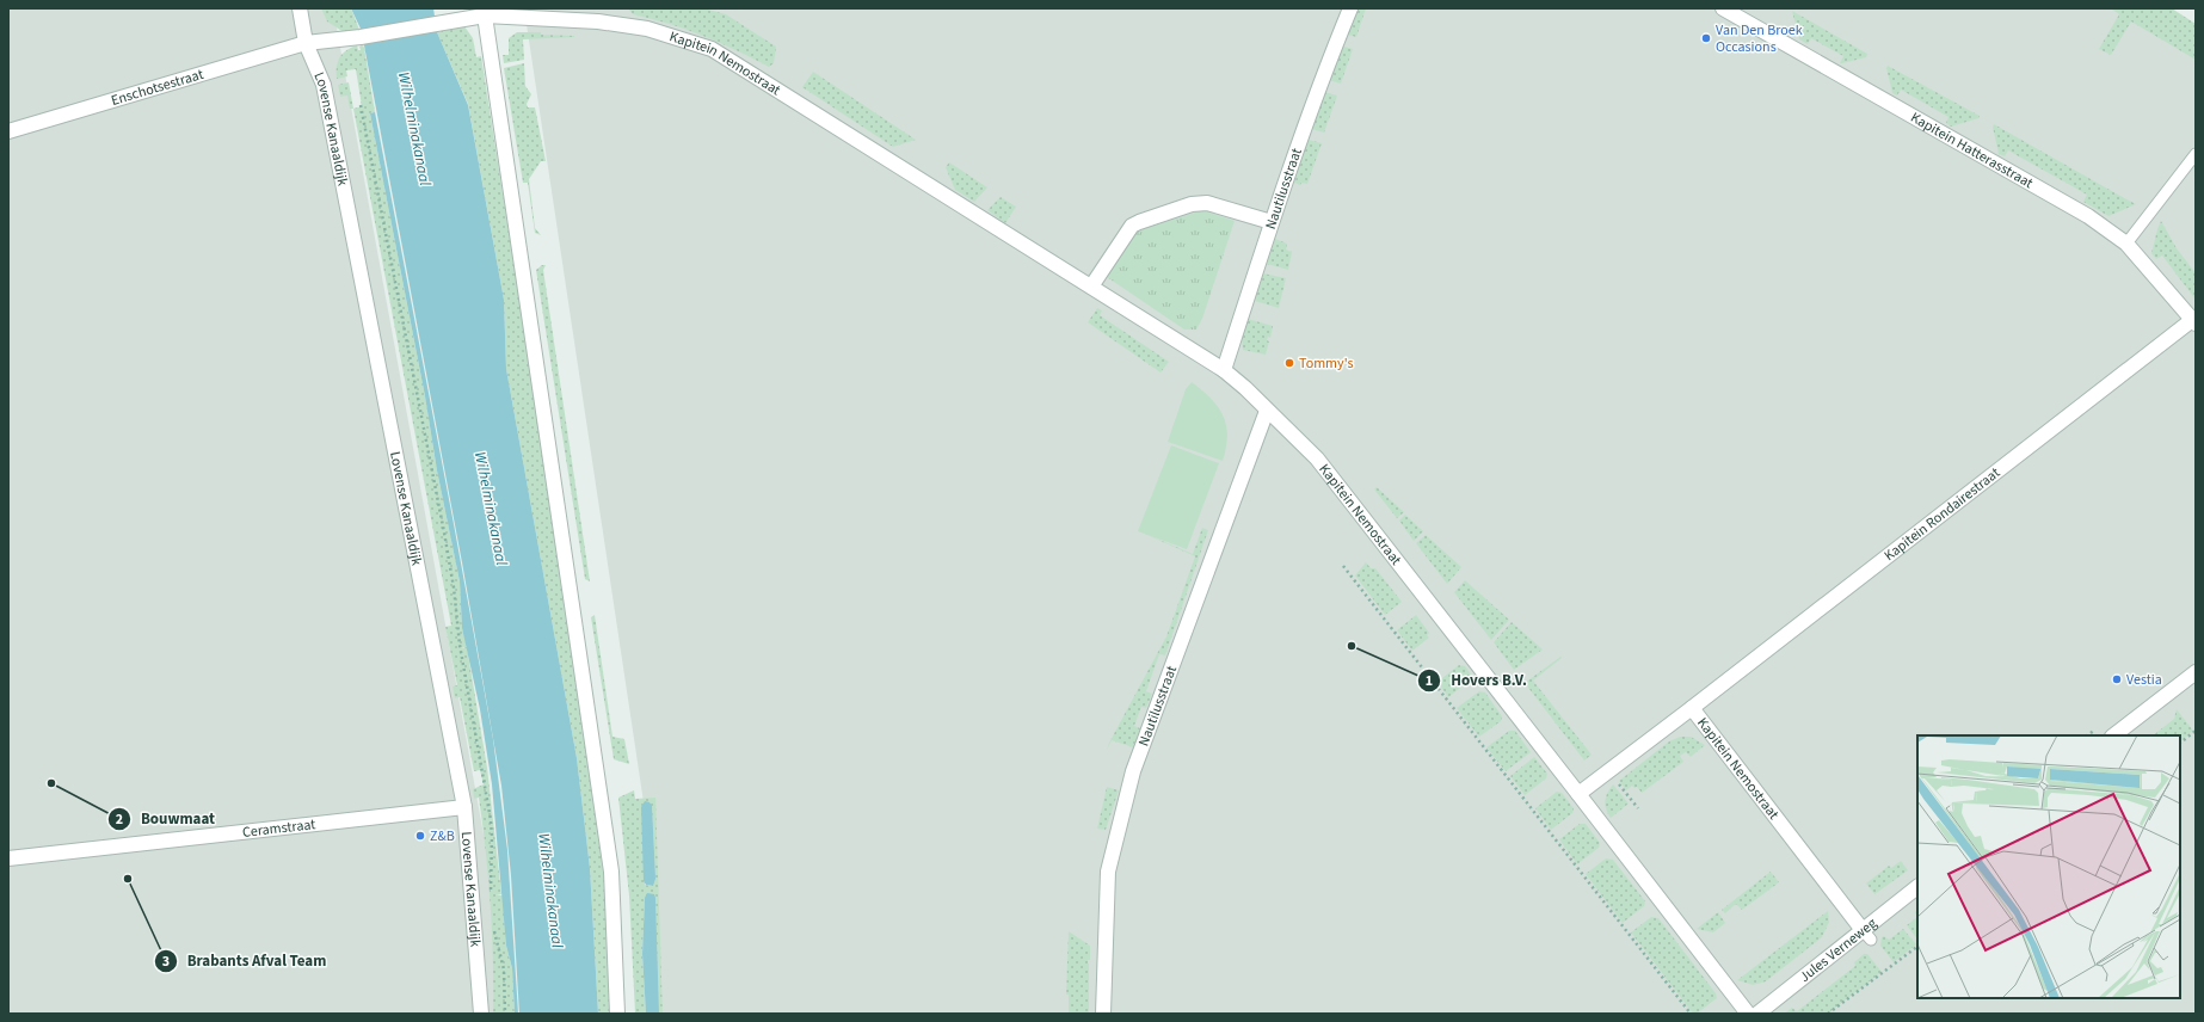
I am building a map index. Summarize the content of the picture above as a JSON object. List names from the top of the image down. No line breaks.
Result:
{"streets":{"street":["Kapitein Nemostraat","Enschotsestraat","Lovense Kanaaldijk","Kapitein Hatterasstraat","Nautilusstraat","Kapitein Rondairestraat","Ceramstraat","Jules Verneweg"]},"crossings":[["Kapitein Nemostraat","Enschotsestraat"],["Kapitein Nemostraat","Lovense Kanaaldijk"],["Kapitein Nemostraat","Nautilusstraat"],["Kapitein Nemostraat","Kapitein Rondairestraat"],["Kapitein Nemostraat","Jules Verneweg"],["Enschotsestraat","Lovense Kanaaldijk"],["Lovense Kanaaldijk","Ceramstraat"],["Kapitein Hatterasstraat","Kapitein Rondairestraat"]],"water":["Wilhelminakanaal"],"places":["Van Den Broek Occasions","Tommy's","Hovers B.V.","Vestia","Bouwmaat","Z&B","Brabants Afval Team"]}
